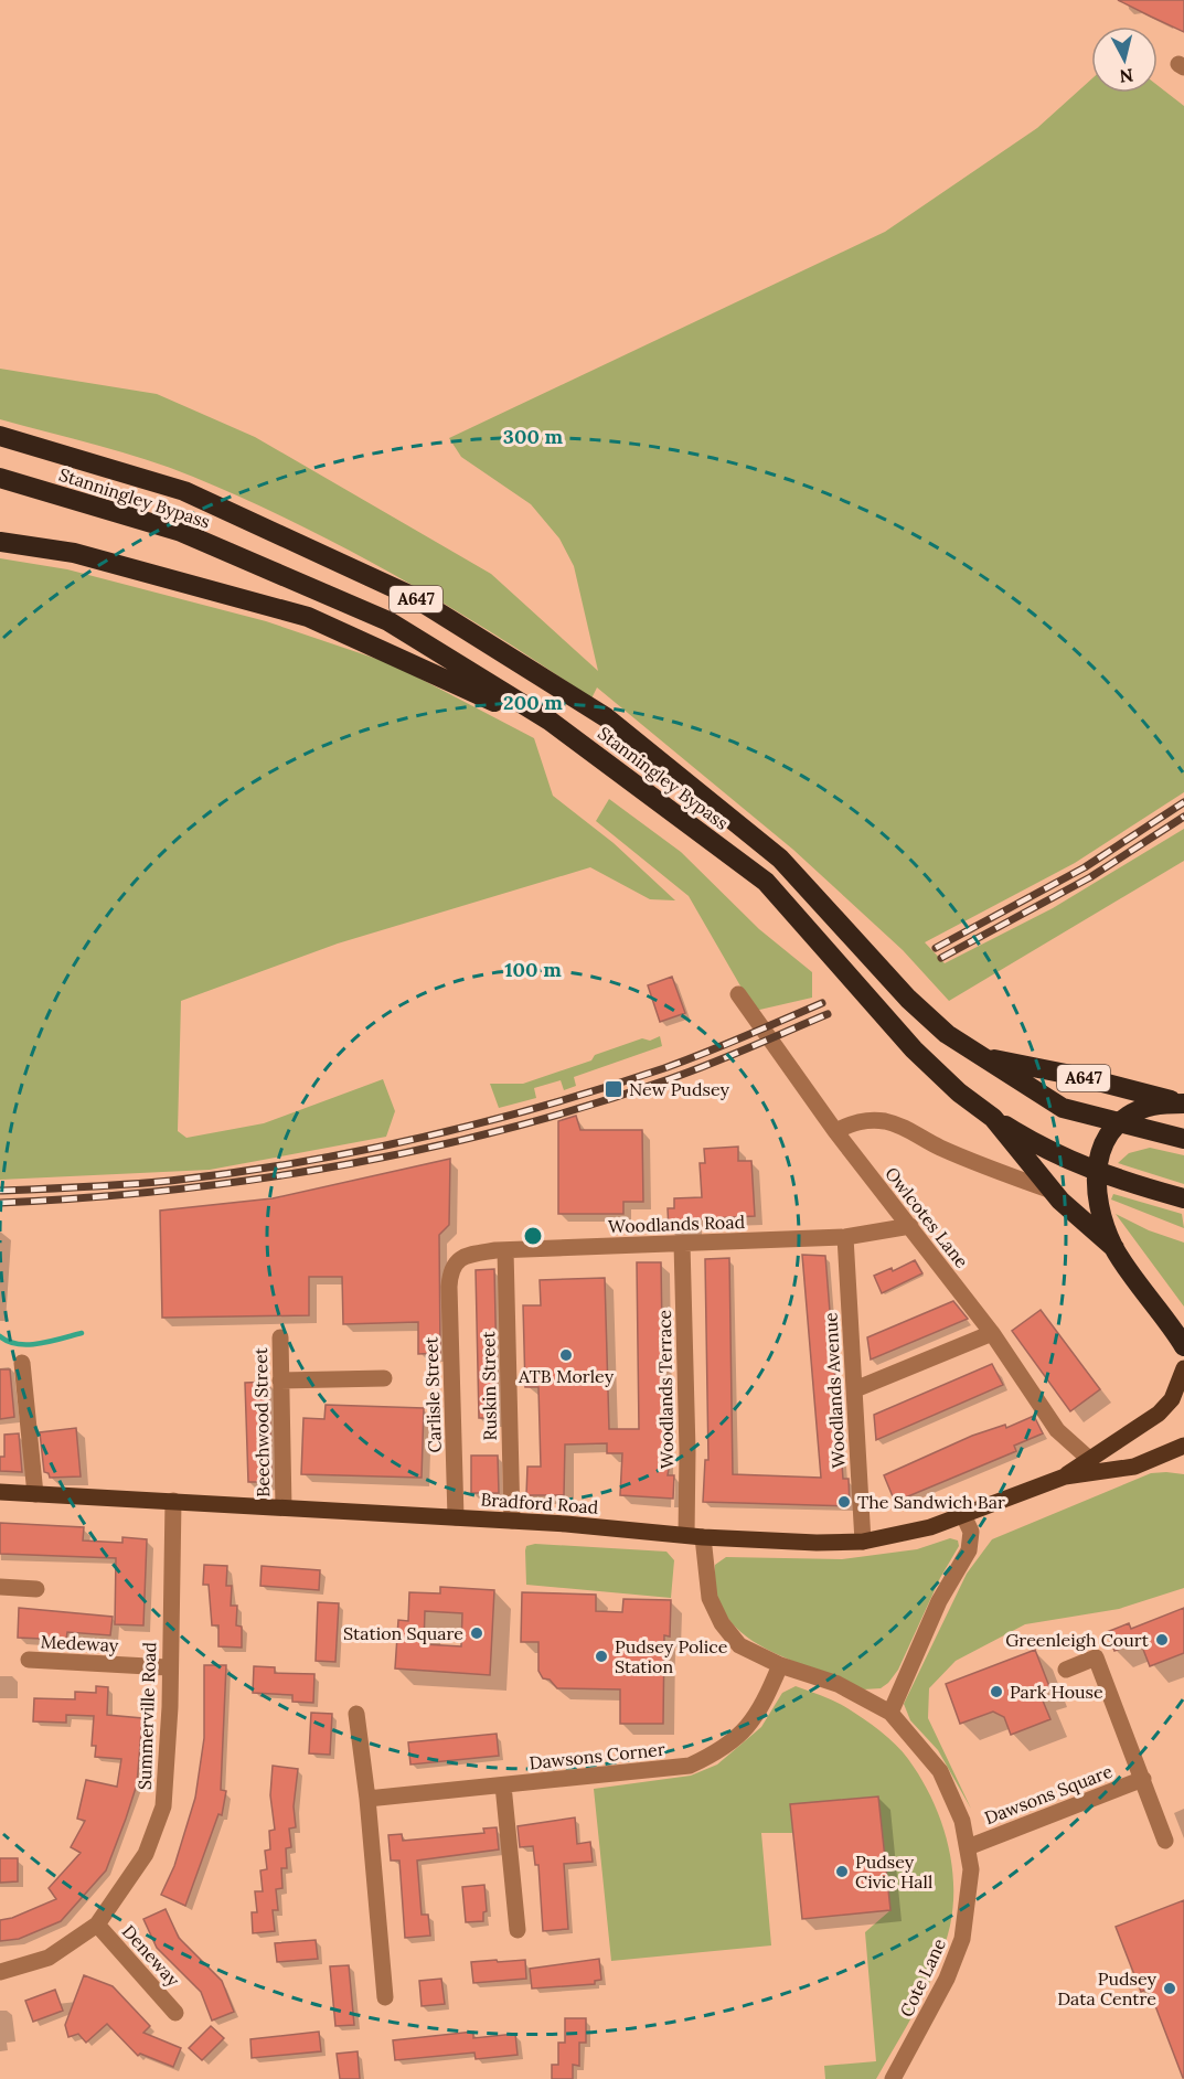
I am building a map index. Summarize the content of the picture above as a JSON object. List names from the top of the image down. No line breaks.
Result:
{"streets":{"highway":["Stanningley Bypass","A647"],"main road":["Bradford Road"],"street":["Owlcotes Lane","Woodlands Road","Ruskin Street","Woodlands Terrace","Woodlands Avenue","Carlisle Street","Beechwood Street","Medeway","Summerville Road","Dawsons Corner","Dawsons Square","Deneway","Cote Lane"]},"crossings":[["Stanningley Bypass","A647"],["Owlcotes Lane","Woodlands Road"],["Owlcotes Lane","Bradford Road"],["Woodlands Road","Ruskin Street"],["Woodlands Road","Woodlands Terrace"],["Woodlands Road","Woodlands Avenue"],["Woodlands Road","Carlisle Street"],["Ruskin Street","Bradford Road"],["Woodlands Terrace","Bradford Road"],["Woodlands Terrace","Cote Lane"],["Woodlands Avenue","Bradford Road"],["Carlisle Street","Bradford Road"],["Beechwood Street","Bradford Road"],["Bradford Road","Summerville Road"],["Bradford Road","Cote Lane"],["Medeway","Summerville Road"],["Summerville Road","Deneway"],["Dawsons Corner","Cote Lane"],["Dawsons Square","Cote Lane"]],"places":{"transit":["New Pudsey"],"other":["ATB Morley","The Sandwich Bar","Station Square","Greenleigh Court","Pudsey Police Station","Park House","Pudsey Civic Hall","Pudsey Data Centre"]},"north":"bottom","rings":["300 m","200 m","100 m"]}
